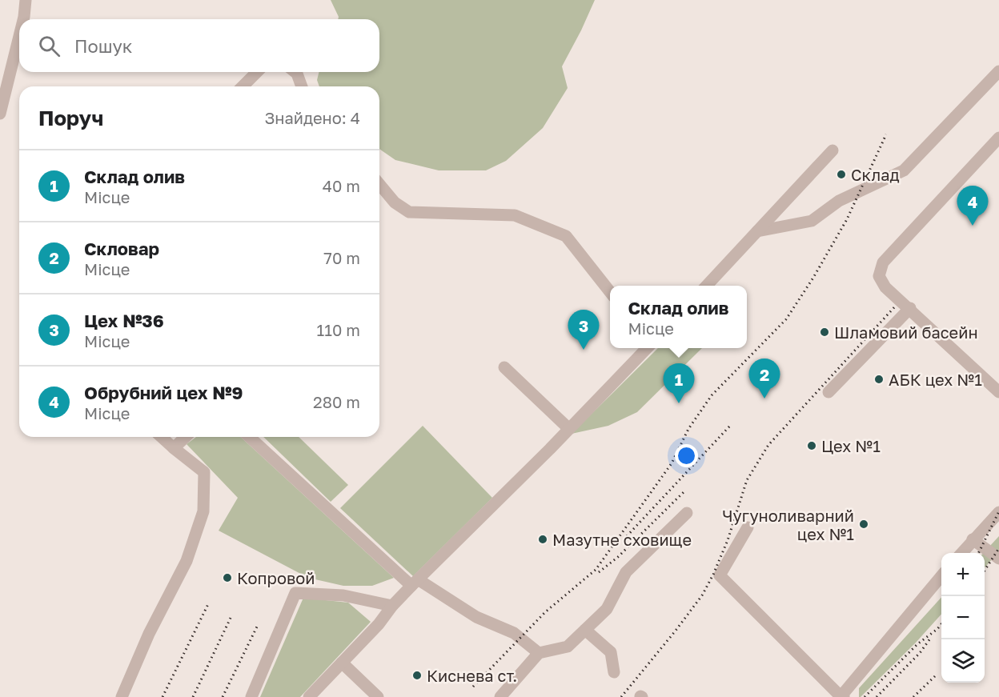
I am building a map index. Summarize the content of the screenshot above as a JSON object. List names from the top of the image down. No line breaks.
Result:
{"places":["Склад","Шламовий басейн","АБК цех №1","Цех №1","Чугуноливарний цех №1","Мазутне сховище","Копровой","Киснева ст."],"page":{"search":"Пошук","heading":["Поруч","Знайдено: 4"],"list":[{"mark":"1","name":"Склад олив","note":"Місце","value":"40 m"},{"mark":"2","name":"Скловар","note":"Місце","value":"70 m"},{"mark":"3","name":"Цех №36","note":"Місце","value":"110 m"},{"mark":"4","name":"Обрубний цех №9","note":"Місце","value":"280 m"}],"pins":["4","3","2","1"],"popup":["Склад олив","Місце"],"map_buttons":["+","−"]}}
